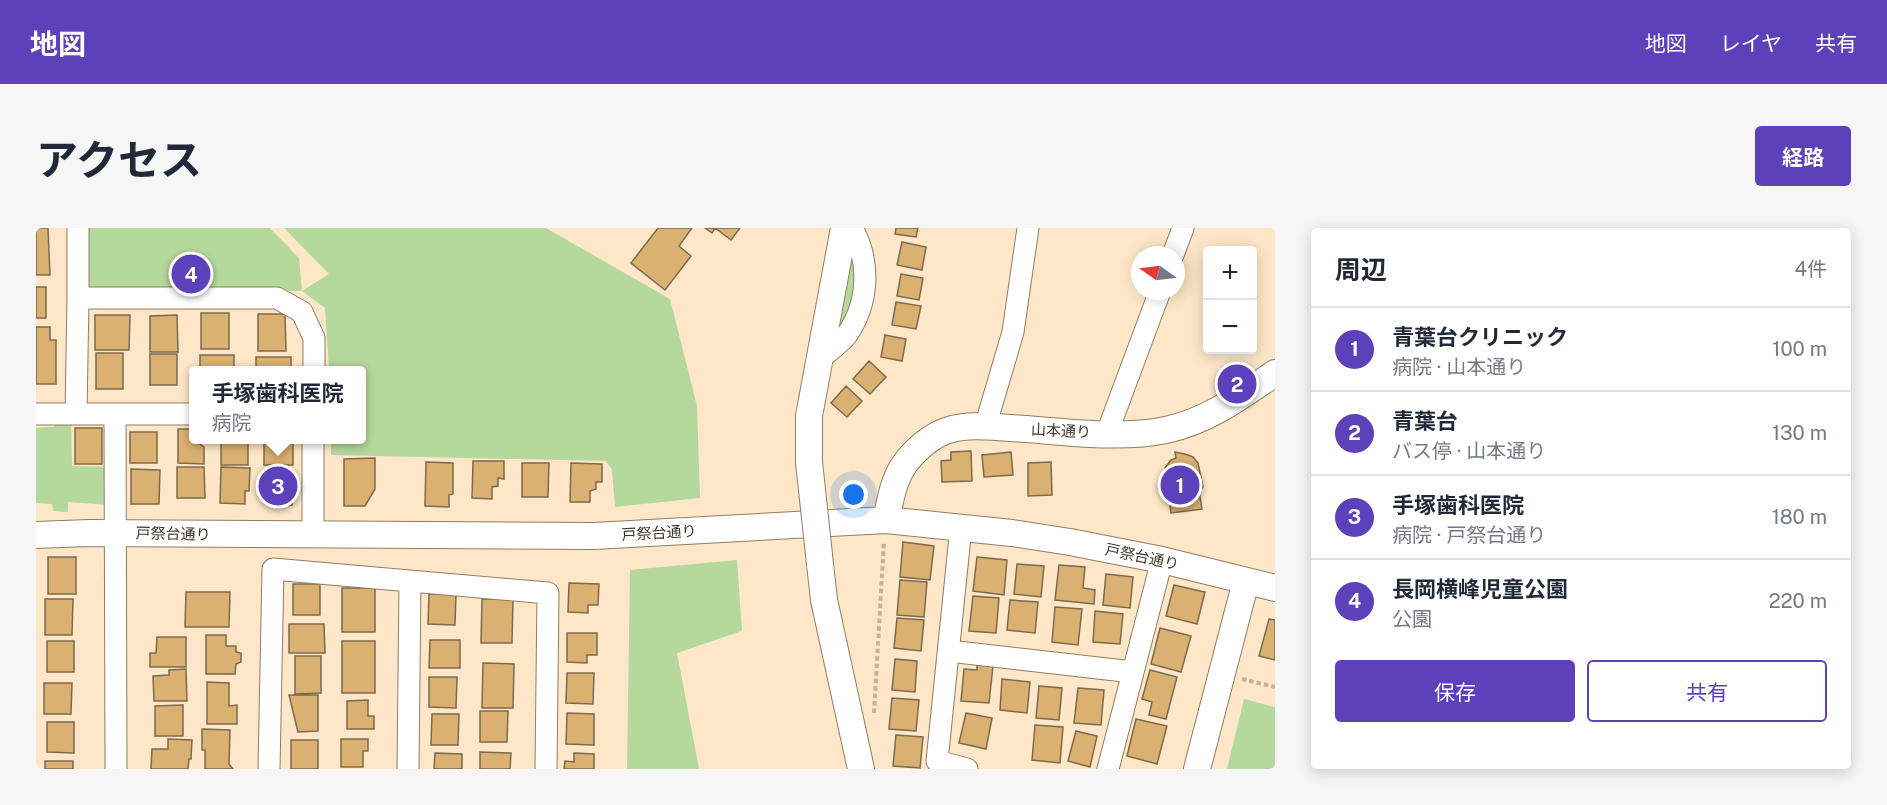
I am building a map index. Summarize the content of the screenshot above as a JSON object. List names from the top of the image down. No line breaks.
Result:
{"streets":{"street":["山本通り","戸祭台通り"]},"crossings":[["山本通り","戸祭台通り"]],"north":"left","page":{"header":"地図","nav":["地図","レイヤ","共有"],"title":"アクセス","buttons":["経路",["保存","共有"]],"heading":["周辺","4件"],"map_buttons":["+","−"],"pins":["4","2","1","3"],"list":[{"mark":"1","name":"青葉台クリニック","note":"病院 · 山本通り","value":"100 m"},{"mark":"2","name":"青葉台","note":"バス停 · 山本通り","value":"130 m"},{"mark":"3","name":"手塚歯科医院","note":"病院 · 戸祭台通り","value":"180 m"},{"mark":"4","name":"長岡横峰児童公園","note":"公園","value":"220 m"}],"popup":["手塚歯科医院","病院"]}}
